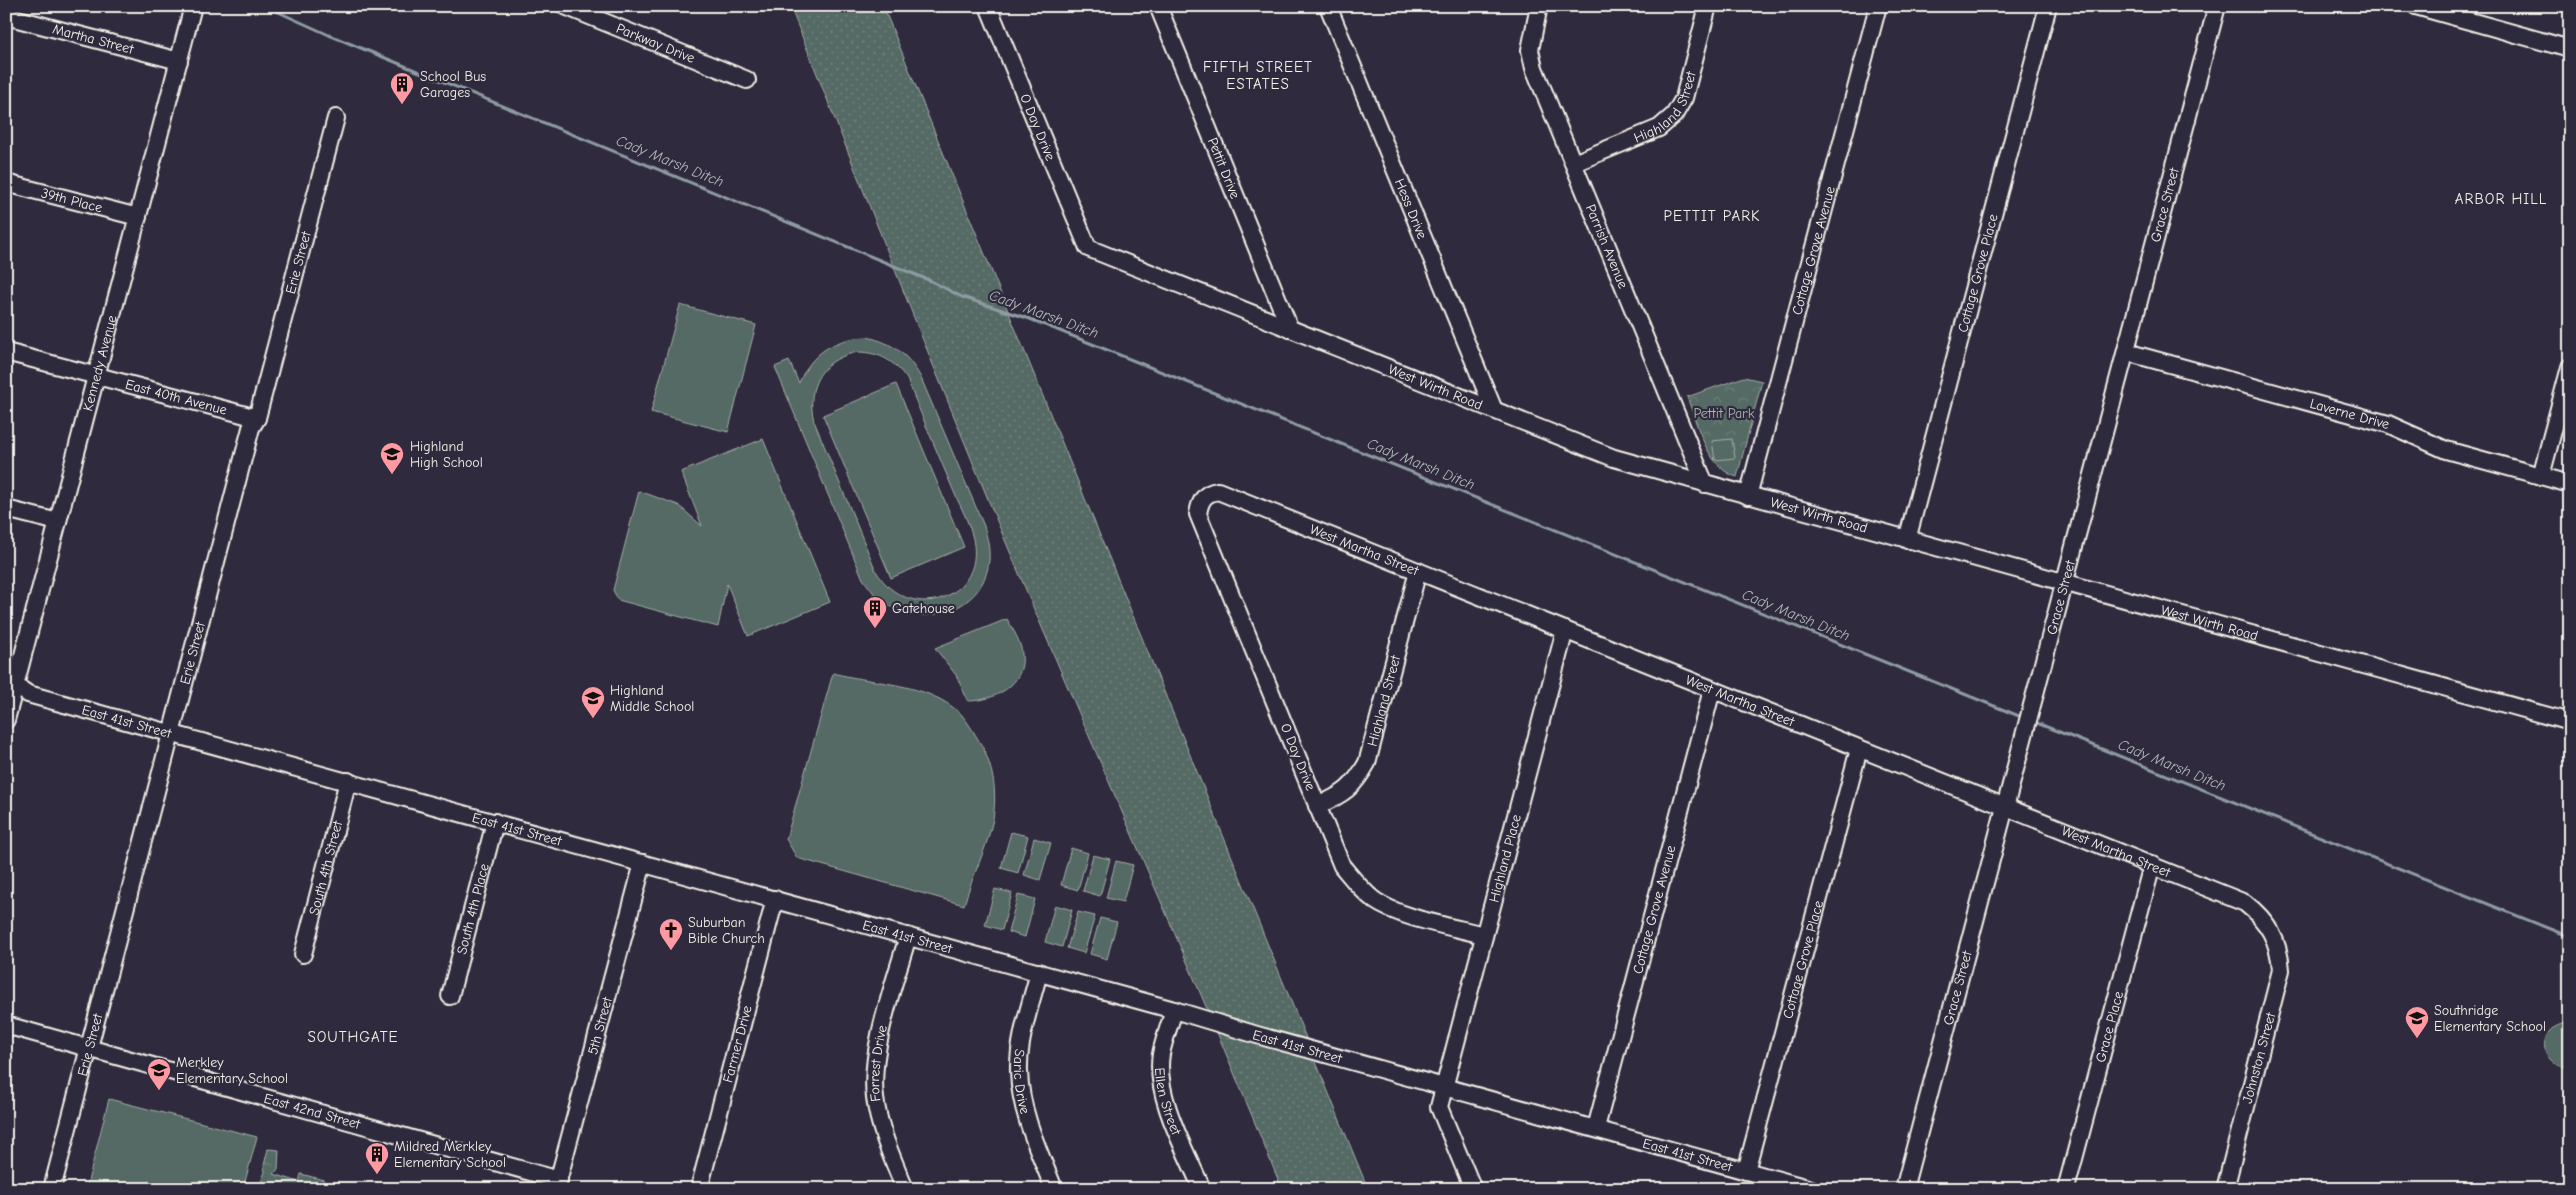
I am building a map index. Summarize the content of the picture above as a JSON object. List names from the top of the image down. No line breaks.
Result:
{"streets":{"street":["Martha Street","Parkway Drive","Highland Street","O Day Drive","Pettit Drive","39th Place","Grace Street","Hess Drive","Parrish Avenue","Cottage Grove Avenue","Erie Street","Cottage Grove Place","Kennedy Avenue","West Wirth Road","East 40th Avenue","Laverne Drive","West Martha Street","East 41st Street","Highland Place","South 4th Street","South 4th Place","5th Street","Grace Place","Farmer Drive","Johnston Street","Forrest Drive","Saric Drive","Ellen Street","East 42nd Street"]},"crossings":[["Martha Street","Kennedy Avenue"],["Highland Street","O Day Drive"],["Highland Street","Parrish Avenue"],["Highland Street","West Martha Street"],["O Day Drive","West Wirth Road"],["O Day Drive","West Martha Street"],["O Day Drive","Highland Place"],["Pettit Drive","West Wirth Road"],["39th Place","Kennedy Avenue"],["Grace Street","West Wirth Road"],["Grace Street","Laverne Drive"],["Grace Street","West Martha Street"],["Hess Drive","West Wirth Road"],["Parrish Avenue","West Wirth Road"],["Cottage Grove Avenue","West Wirth Road"],["Cottage Grove Avenue","West Martha Street"],["Cottage Grove Avenue","East 41st Street"],["Erie Street","East 40th Avenue"],["Erie Street","East 41st Street"],["Erie Street","East 42nd Street"],["Cottage Grove Place","West Wirth Road"],["Cottage Grove Place","West Martha Street"],["Cottage Grove Place","East 41st Street"],["Kennedy Avenue","East 40th Avenue"],["Kennedy Avenue","East 41st Street"],["West Martha Street","Highland Place"],["West Martha Street","Grace Place"],["West Martha Street","Johnston Street"],["East 41st Street","Highland Place"],["East 41st Street","South 4th Street"],["East 41st Street","South 4th Place"],["East 41st Street","5th Street"],["East 41st Street","Farmer Drive"],["East 41st Street","Forrest Drive"],["East 41st Street","Saric Drive"],["East 41st Street","Ellen Street"],["5th Street","East 42nd Street"]],"districts":["FIFTH STREET ESTATES","ARBOR HILL","PETTIT PARK","SOUTHGATE"],"water":["Cady Marsh Ditch"],"parks":["Pettit Park"],"places":{"building":["School Bus Garages","Gatehouse","Mildred Merkley Elementary School"],"school or university":["Highland High School","Highland Middle School","Southridge Elementary School","Merkley Elementary School"],"church":["Suburban Bible Church"]}}
